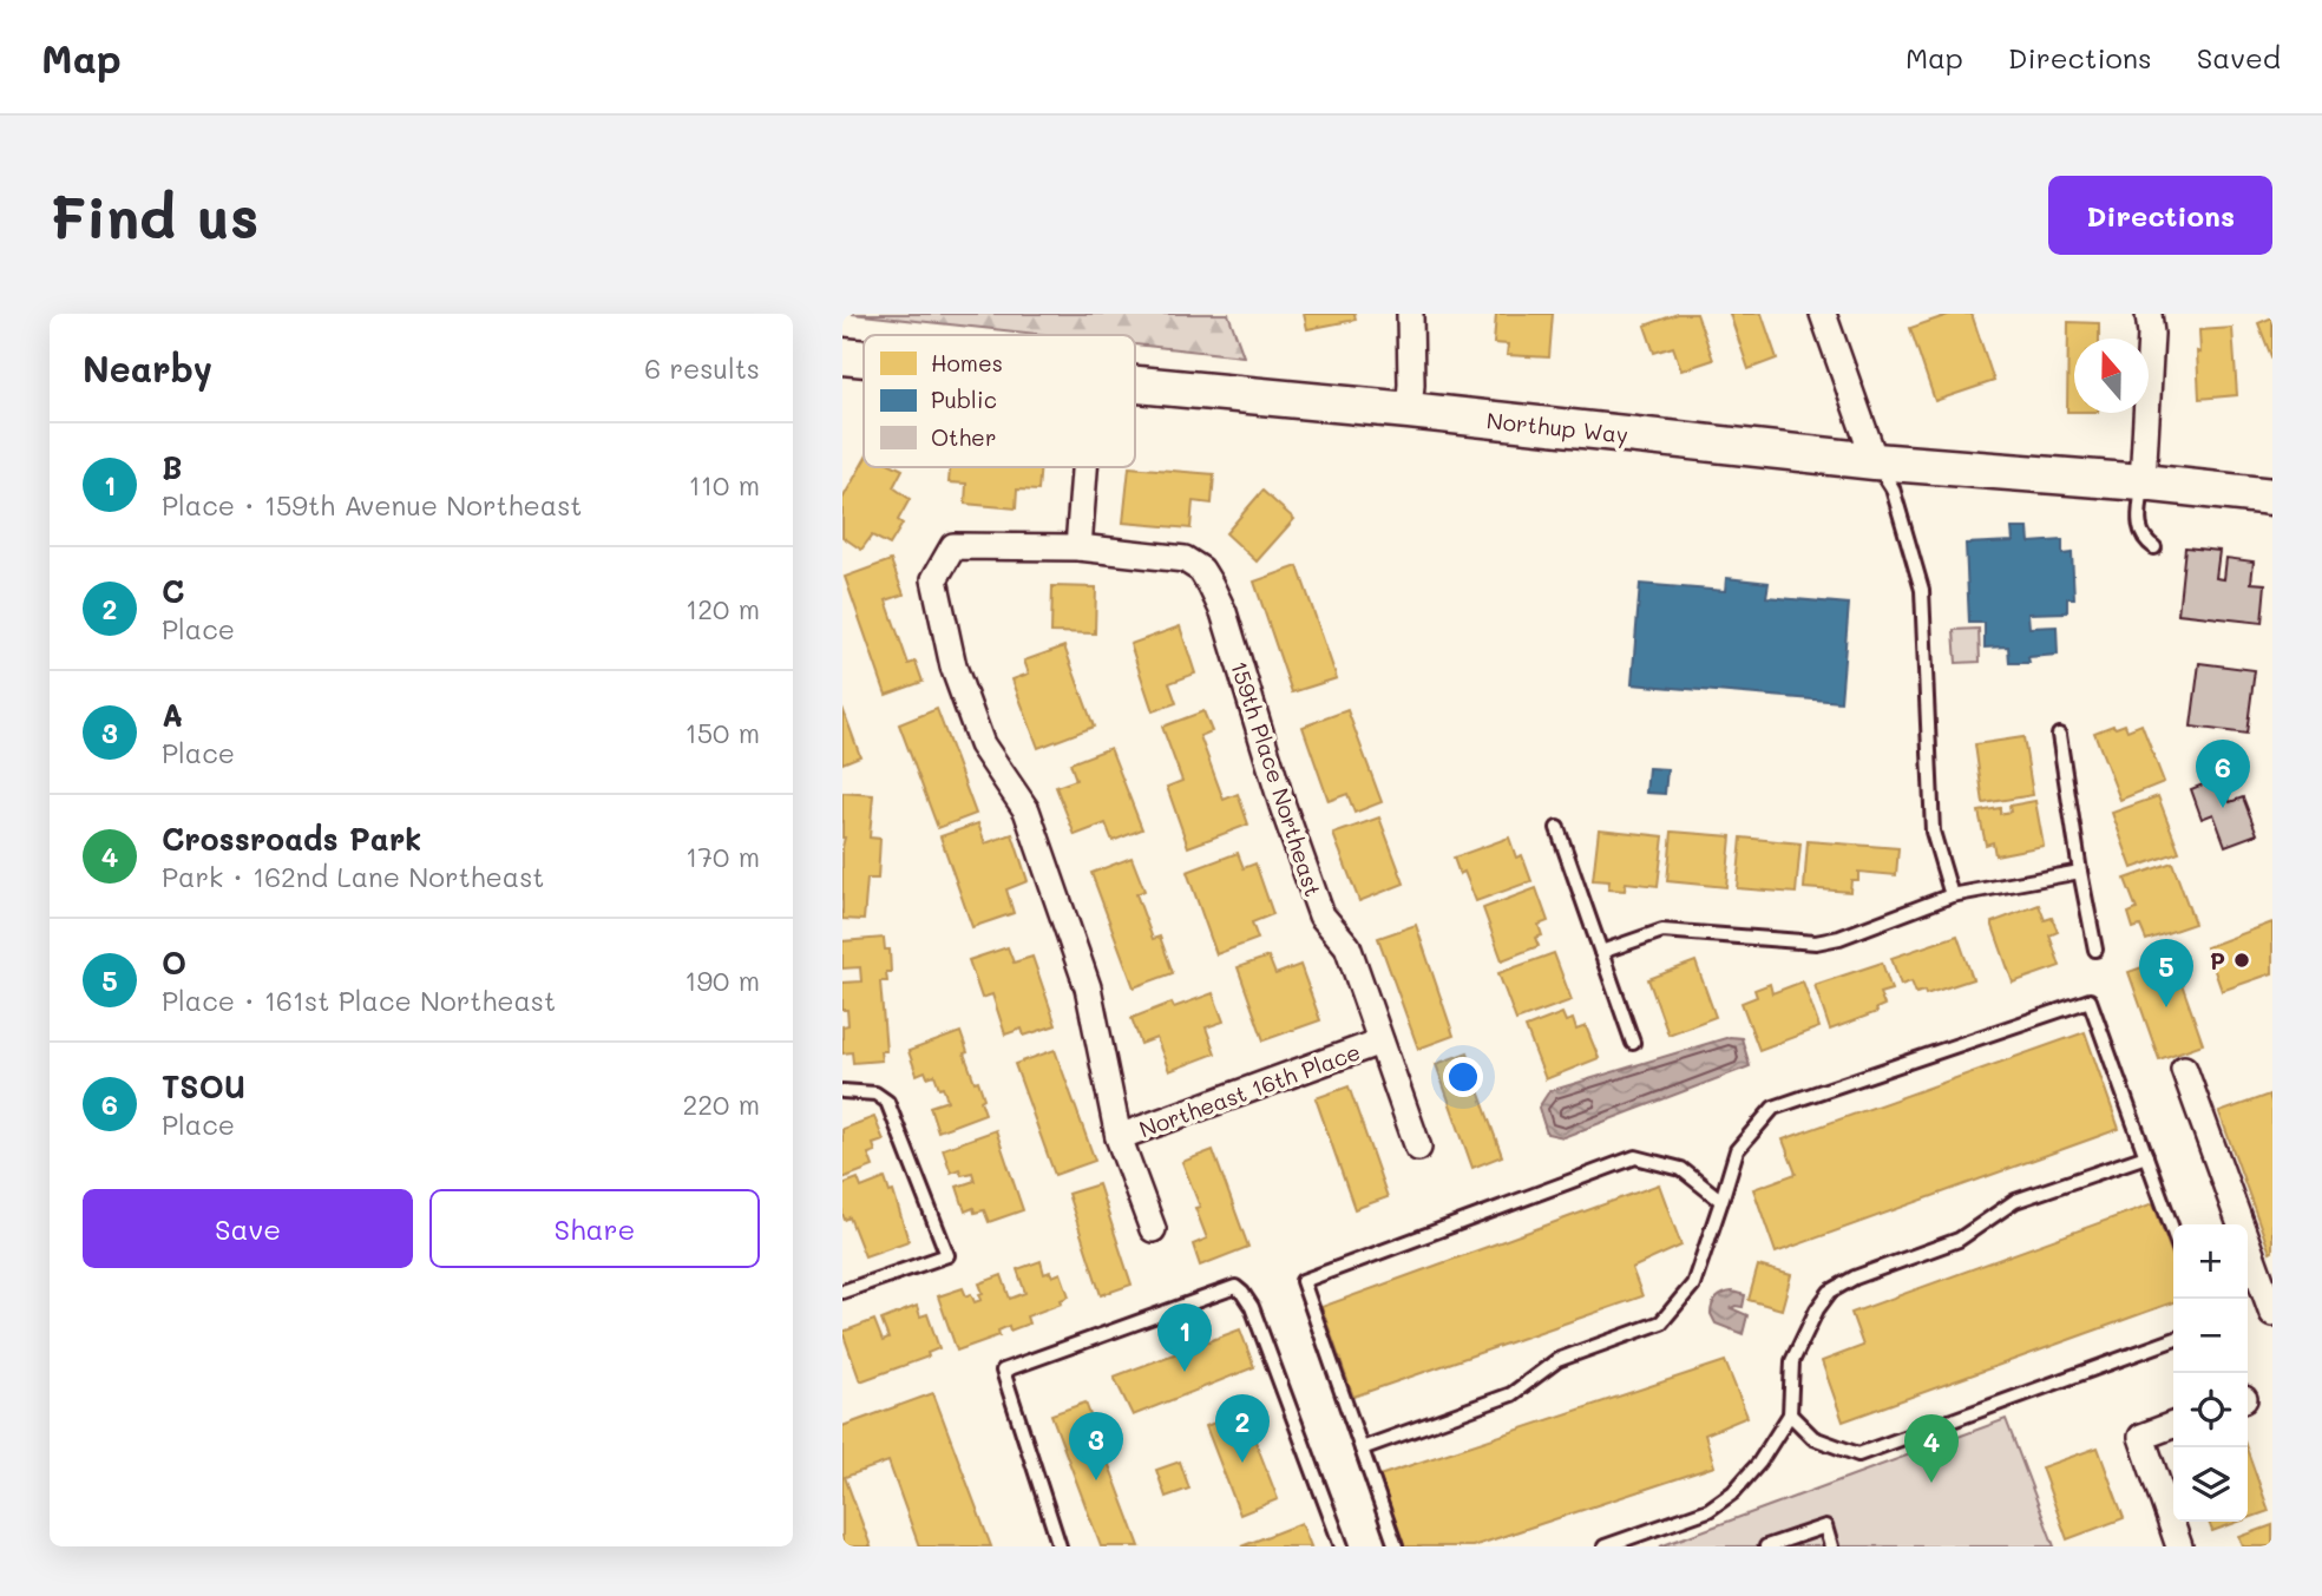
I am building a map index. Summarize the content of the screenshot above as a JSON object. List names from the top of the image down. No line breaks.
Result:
{"streets":{"street":["Northup Way","159th Place Northeast","Northeast 16th Place"]},"crossings":[["159th Place Northeast","Northeast 16th Place"]],"places":["P"],"legend":["Homes","Public","Other"],"north":"top","page":{"header":"Map","nav":["Map","Directions","Saved"],"buttons":["Directions",["Save","Share"]],"title":"Find us","heading":["Nearby","6 results"],"list":[{"mark":"1","name":"B","note":"Place · 159th Avenue Northeast","value":"110 m"},{"mark":"2","name":"C","note":"Place","value":"120 m"},{"mark":"3","name":"A","note":"Place","value":"150 m"},{"mark":"4","name":"Crossroads Park","note":"Park · 162nd Lane Northeast","value":"170 m"},{"mark":"5","name":"O","note":"Place · 161st Place Northeast","value":"190 m"},{"mark":"6","name":"TSOU","note":"Place","value":"220 m"}],"pins":["6","5","1","2","3","4"],"map_buttons":["+","−"]}}
